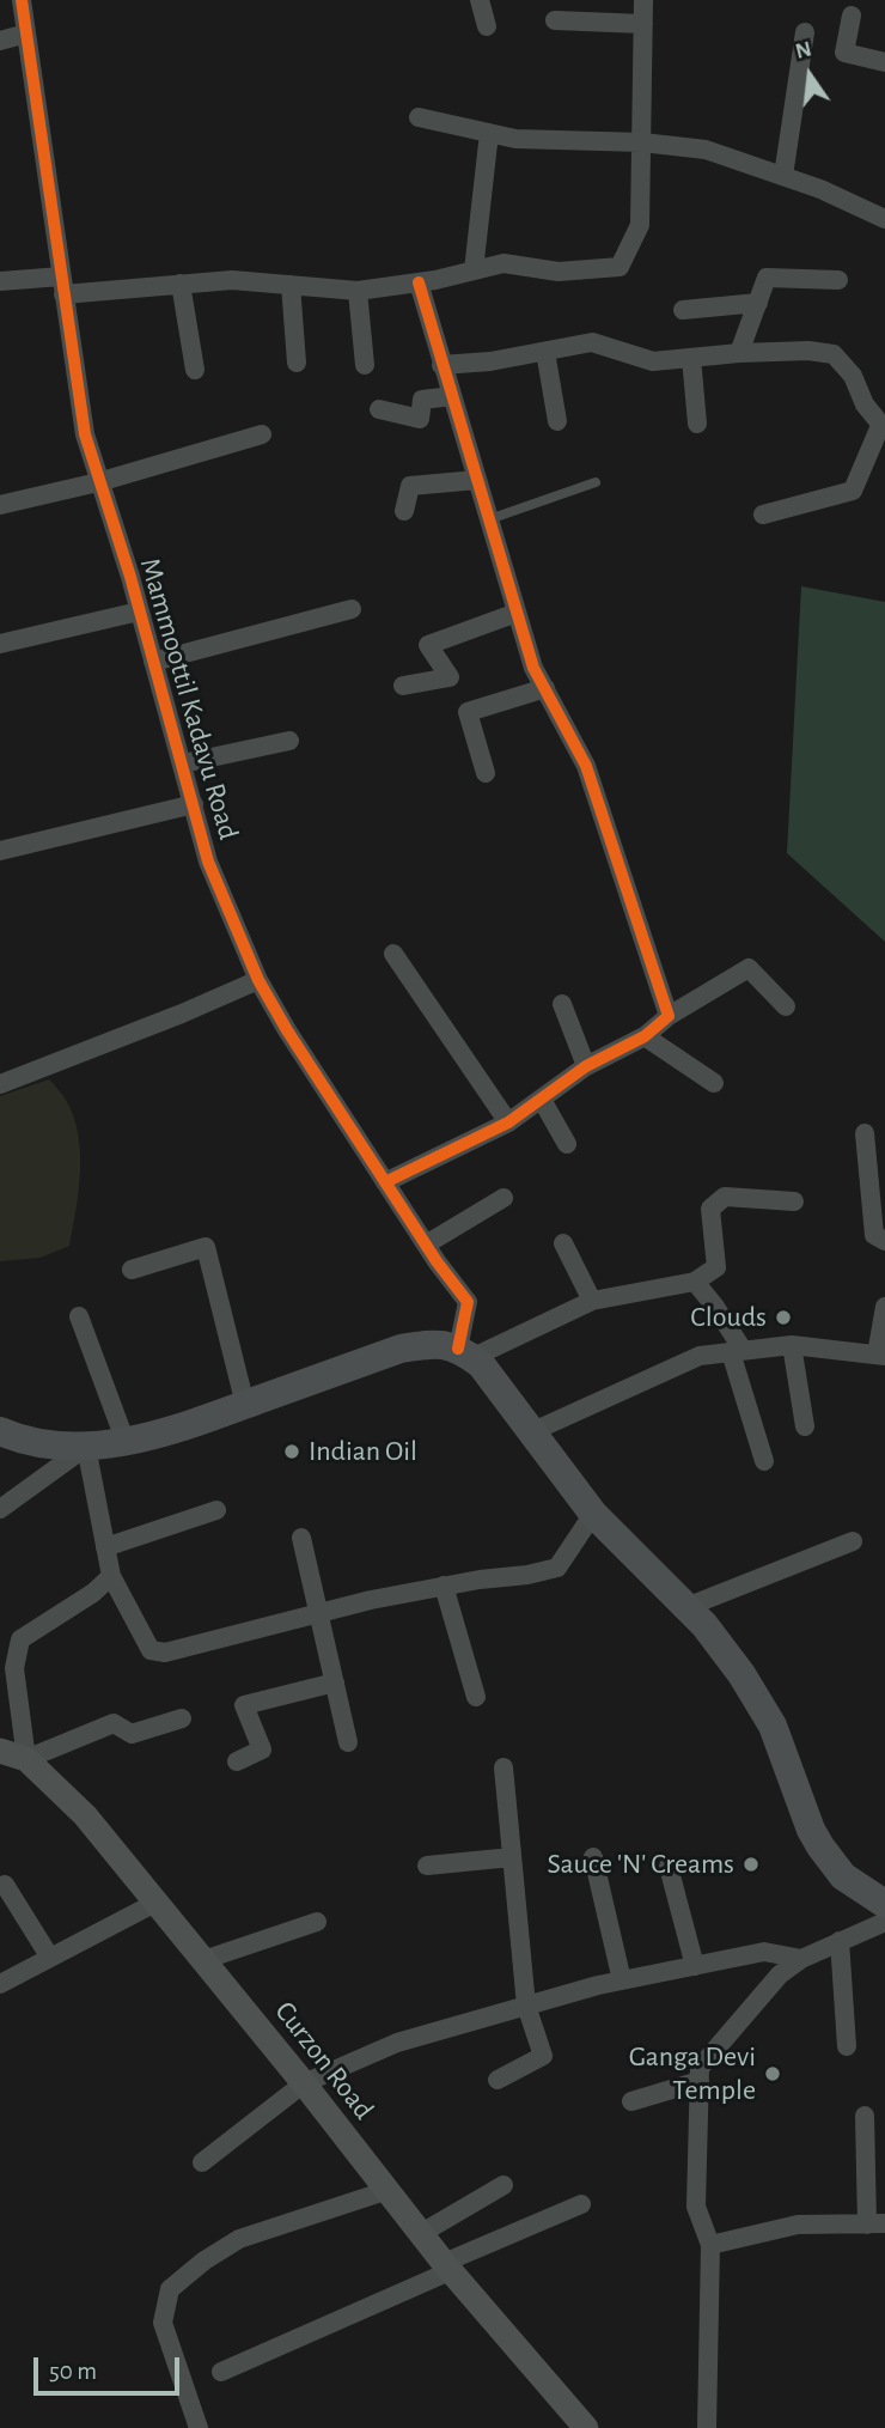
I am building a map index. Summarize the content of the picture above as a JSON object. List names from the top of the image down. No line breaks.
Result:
{"streets":{"main road":["Curzon Road"],"street":["Mammoottil Kadavu Road"]},"places":["Clouds","Indian Oil","Sauce 'N' Creams","Ganga Devi Temple"],"scale_bar":"50 m","north":"top"}
